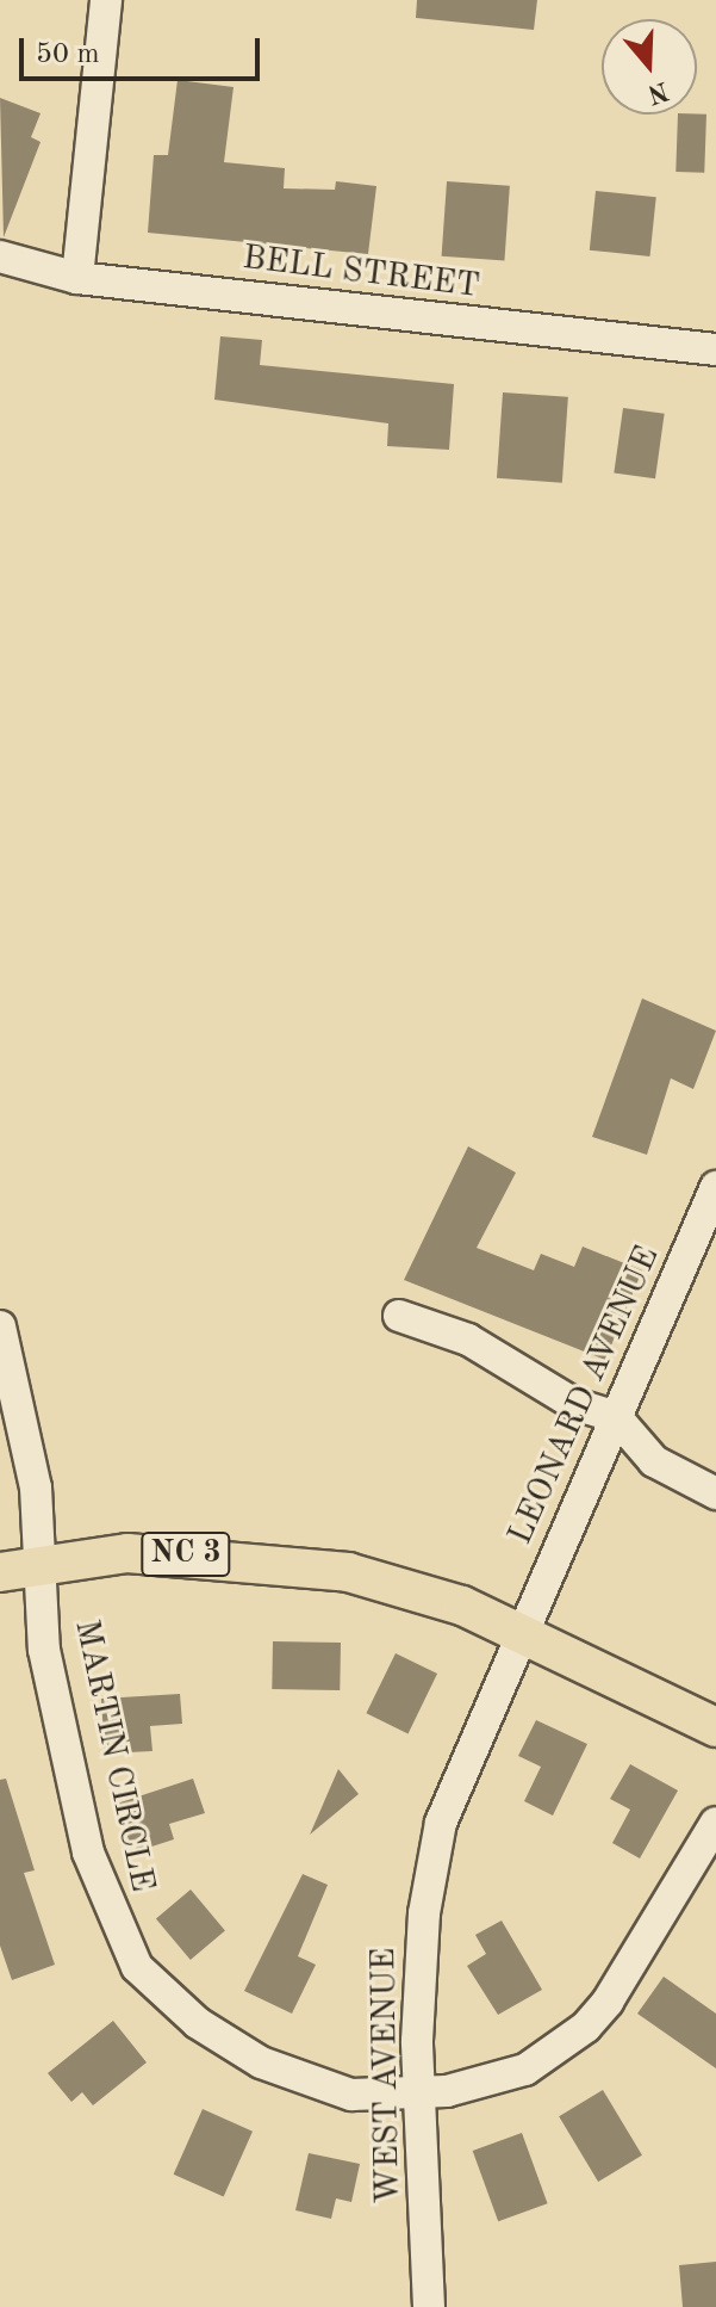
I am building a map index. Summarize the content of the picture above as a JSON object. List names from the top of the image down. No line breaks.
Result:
{"streets":{"main road":["NC 3"],"street":["BELL STREET","LEONARD AVENUE","MARTIN CIRCLE","WEST AVENUE"]},"crossings":[["LEONARD AVENUE","NC 3"],["LEONARD AVENUE","WEST AVENUE"],["NC 3","MARTIN CIRCLE"],["NC 3","WEST AVENUE"],["MARTIN CIRCLE","WEST AVENUE"]],"scale_bar":"50 m","north":"bottom"}
